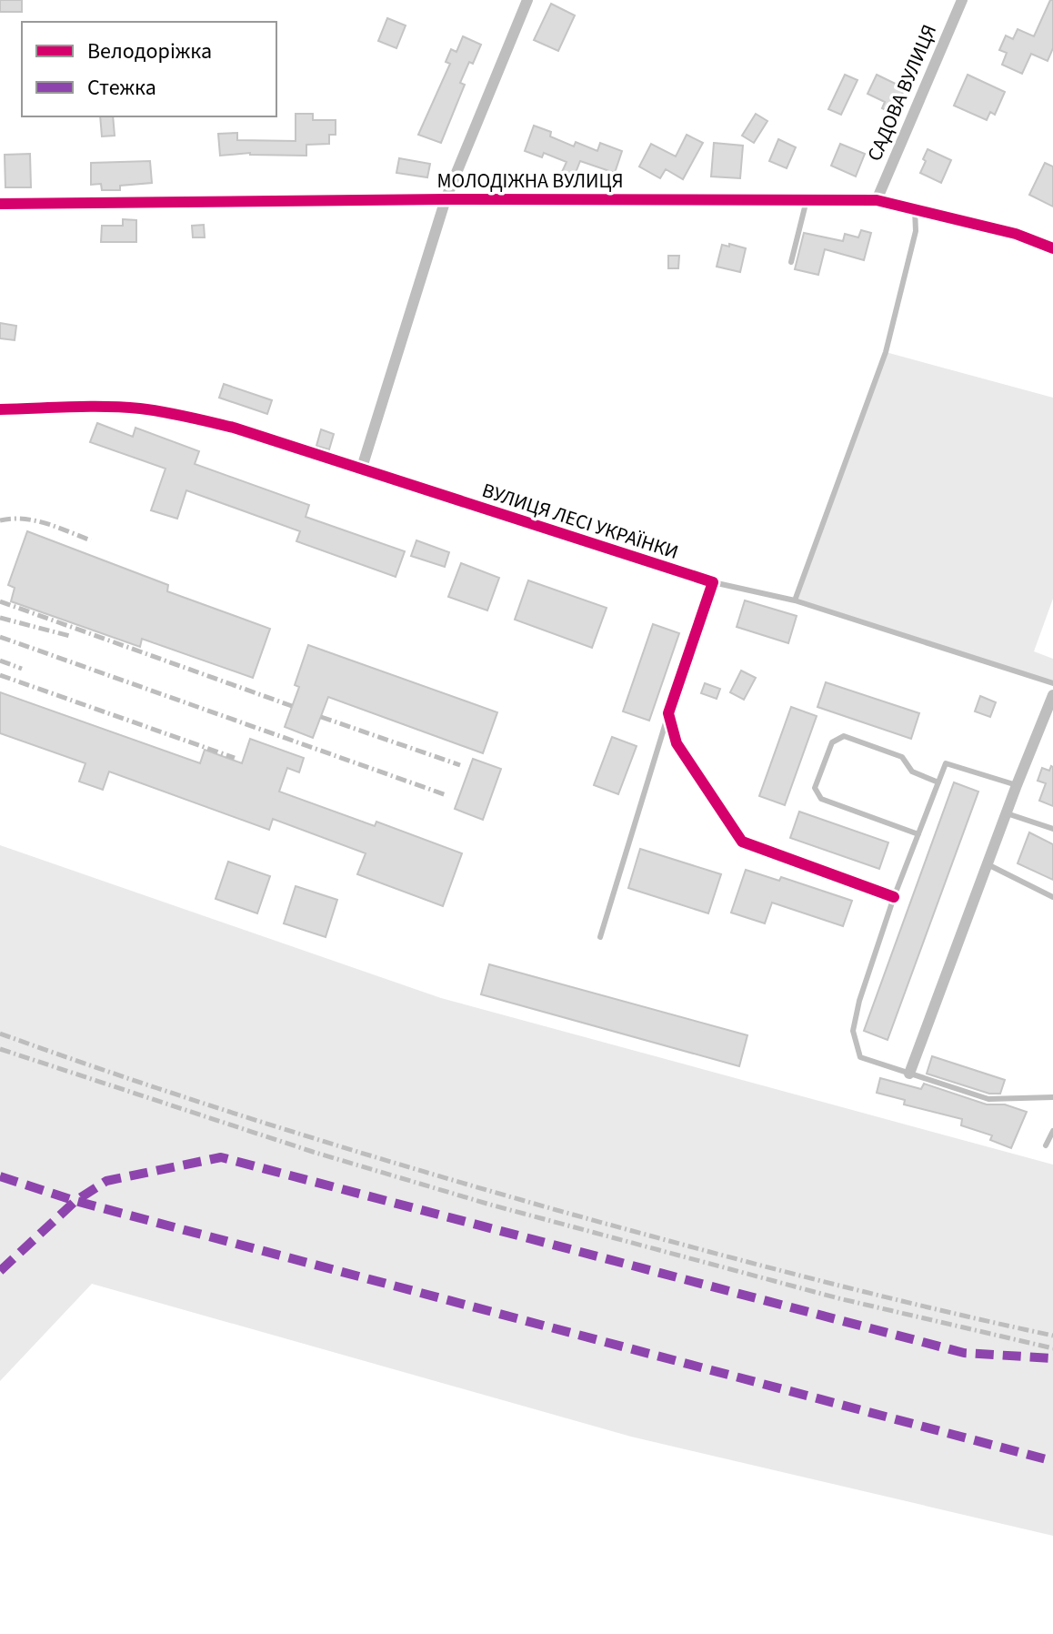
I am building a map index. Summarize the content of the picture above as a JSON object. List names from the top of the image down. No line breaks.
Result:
{"streets":{"street":["САДОВА ВУЛИЦЯ","МОЛОДІЖНА ВУЛИЦЯ","ВУЛИЦЯ ЛЕСІ УКРАЇНКИ"]},"crossings":[["САДОВА ВУЛИЦЯ","МОЛОДІЖНА ВУЛИЦЯ"]],"legend":["Велодоріжка","Стежка"]}
